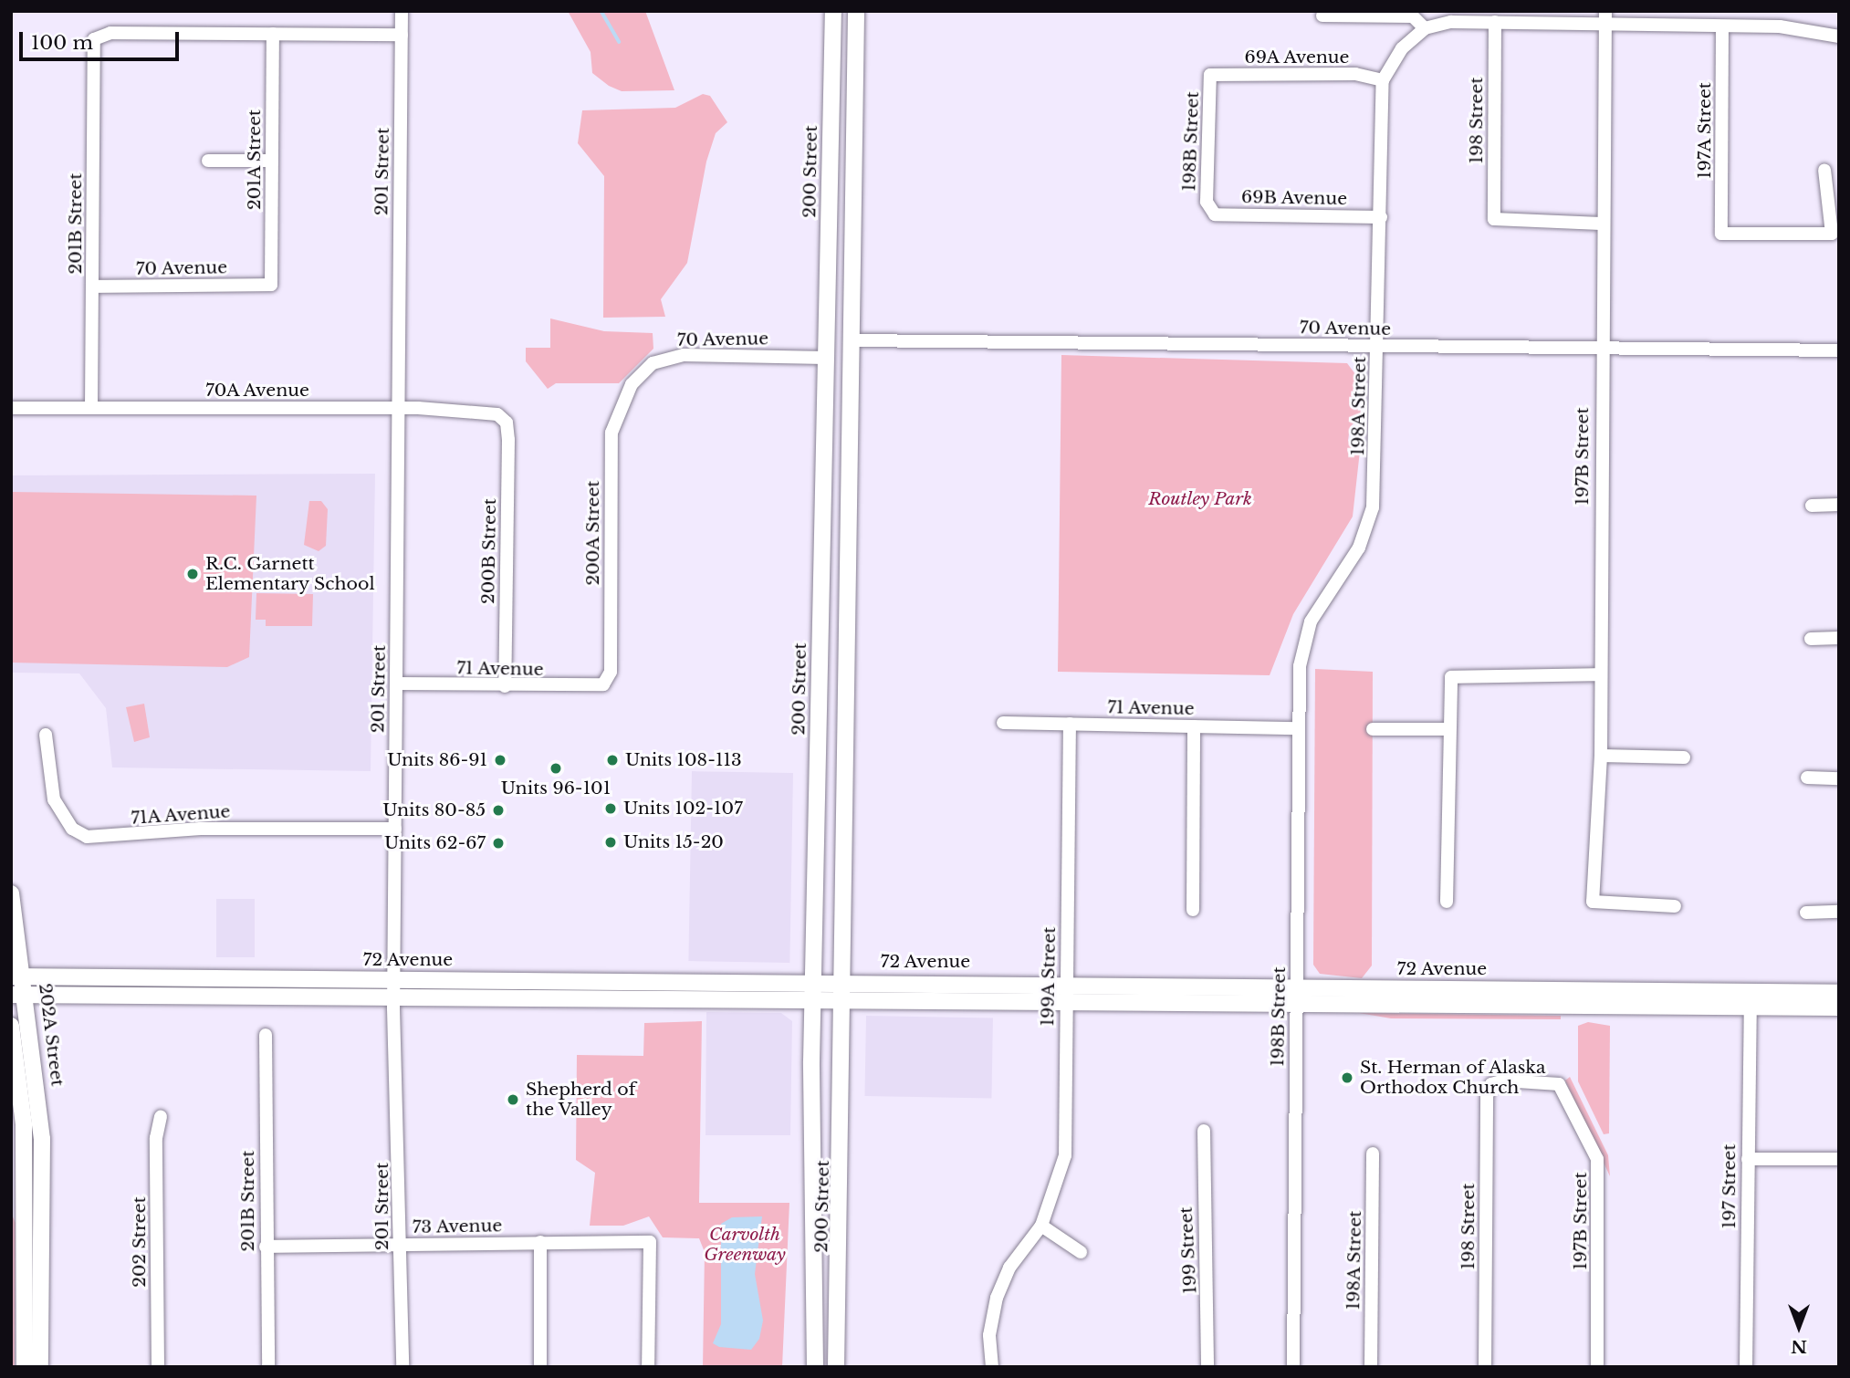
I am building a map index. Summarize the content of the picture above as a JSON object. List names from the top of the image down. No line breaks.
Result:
{"streets":{"main road":["200 Street","72 Avenue","202A Street"],"street":["69A Avenue","198 Street","197A Street","198B Street","201A Street","201 Street","69B Avenue","201B Street","70 Avenue","70A Avenue","198A Street","197B Street","200A Street","200B Street","71 Avenue","71A Avenue","199A Street","197 Street","73 Avenue","202 Street","199 Street"]},"crossings":[["69A Avenue","198B Street"],["69A Avenue","198A Street"],["198 Street","197B Street"],["198B Street","69B Avenue"],["198B Street","198A Street"],["198B Street","71 Avenue"],["198B Street","72 Avenue"],["201A Street","201B Street"],["201A Street","70 Avenue"],["201 Street","70A Avenue"],["201 Street","71 Avenue"],["201 Street","71A Avenue"],["201 Street","72 Avenue"],["201 Street","73 Avenue"],["200 Street","70 Avenue"],["200 Street","72 Avenue"],["69B Avenue","198A Street"],["201B Street","70 Avenue"],["201B Street","70A Avenue"],["201B Street","73 Avenue"],["70 Avenue","198A Street"],["70 Avenue","197B Street"],["70 Avenue","200A Street"],["70A Avenue","200B Street"],["200A Street","71 Avenue"],["200B Street","71 Avenue"],["71 Avenue","199A Street"],["72 Avenue","199A Street"],["72 Avenue","202A Street"],["72 Avenue","197 Street"]],"parks":["Routley Park","Carvolth Greenway"],"places":["R.C. Garnett Elementary School","Units 86-91","Units 108-113","Units 96-101","Units 102-107","Units 80-85","Units 15-20","Units 62-67","St. Herman of Alaska Orthodox Church","Shepherd of the Valley"],"scale_bar":"100 m","north":"bottom"}
